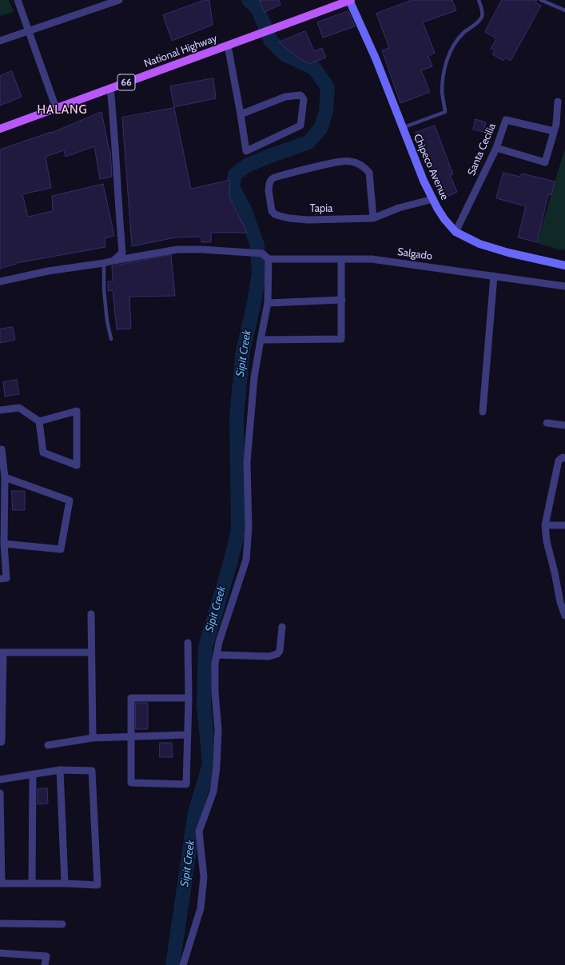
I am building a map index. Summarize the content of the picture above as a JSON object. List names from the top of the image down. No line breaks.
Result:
{"streets":{"main road":["National Highway","66","Chipeco Avenue"],"street":["Santa Cecilia","Tapia","Salgado"]},"crossings":[["National Highway","Chipeco Avenue"],["Santa Cecilia","Chipeco Avenue"],["Chipeco Avenue","Tapia"]],"districts":["HALANG"],"water":["Sipit Creek"]}
